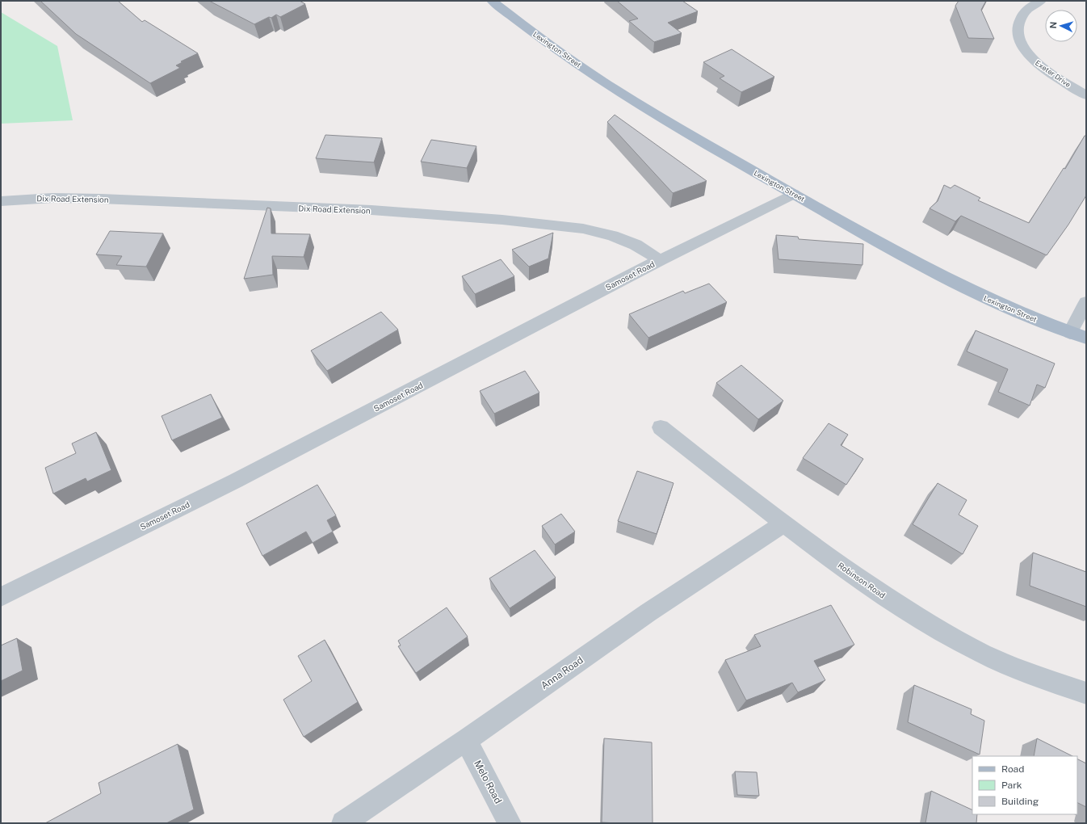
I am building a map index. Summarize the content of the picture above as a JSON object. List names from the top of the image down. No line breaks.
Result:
{"streets":{"main road":["Lexington Street"],"street":["Exeter Drive","Dix Road Extension","Samoset Road","Robinson Road","Anna Road","Melo Road"]},"crossings":[["Lexington Street","Samoset Road"],["Dix Road Extension","Samoset Road"],["Robinson Road","Anna Road"],["Anna Road","Melo Road"]],"legend":["Road","Park","Building"],"north":"left"}
